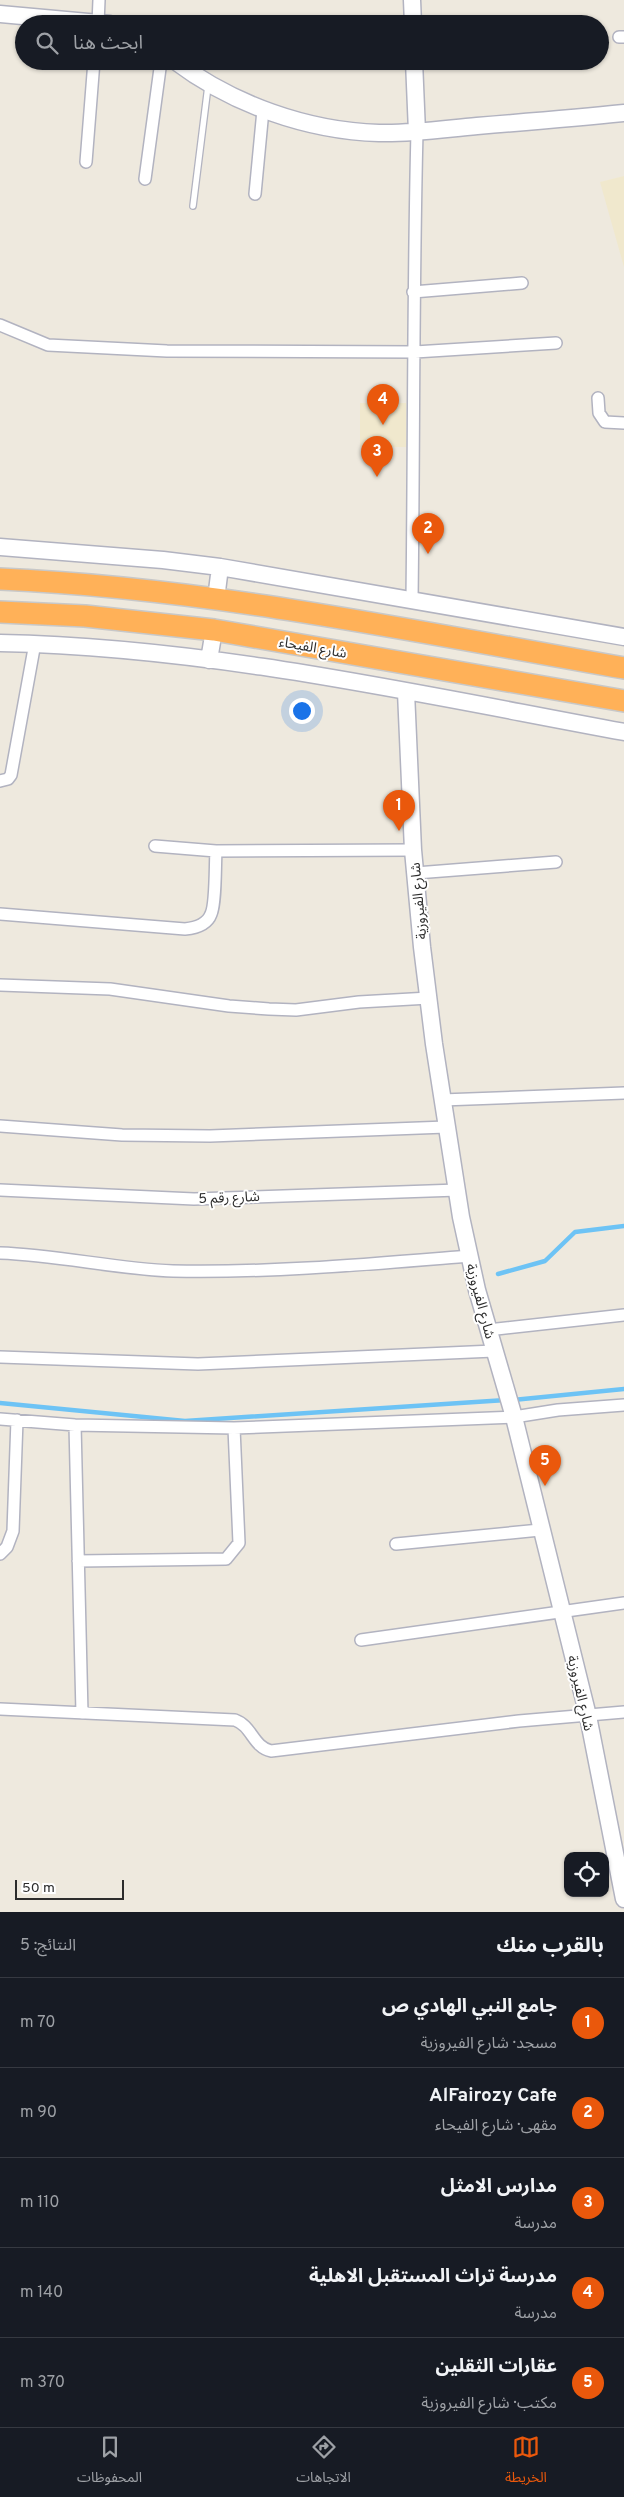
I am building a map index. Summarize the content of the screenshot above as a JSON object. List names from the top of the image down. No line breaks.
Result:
{"streets":{"highway":["شارع الفيحاء"],"street":["شارع الفيروزية","شارع رقم 5"]},"crossings":[["شارع الفيروزية","شارع رقم 5"]],"scale_bar":"50 m","page":{"search":"ابحث هنا","pins":["4","3","2","1","5"],"scale":"50 m","heading":["بالقرب منك","النتائج: 5"],"list":[{"mark":"1","name":"جامع النبي الهادي ص","note":"مسجد · شارع الفيروزية","value":"70 m"},{"mark":"2","name":"AlFairozy Cafe","note":"مقهى · شارع الفيحاء","value":"90 m"},{"mark":"3","name":"مدارس الامثل","note":"مدرسة","value":"110 m"},{"mark":"4","name":"مدرسة تراث المستقبل الاهلية","note":"مدرسة","value":"140 m"},{"mark":"5","name":"عقارات الثقلين","note":"مكتب · شارع الفيروزية","value":"370 m"}],"nav":["الخريطة","الاتجاهات","المحفوظات"]}}
